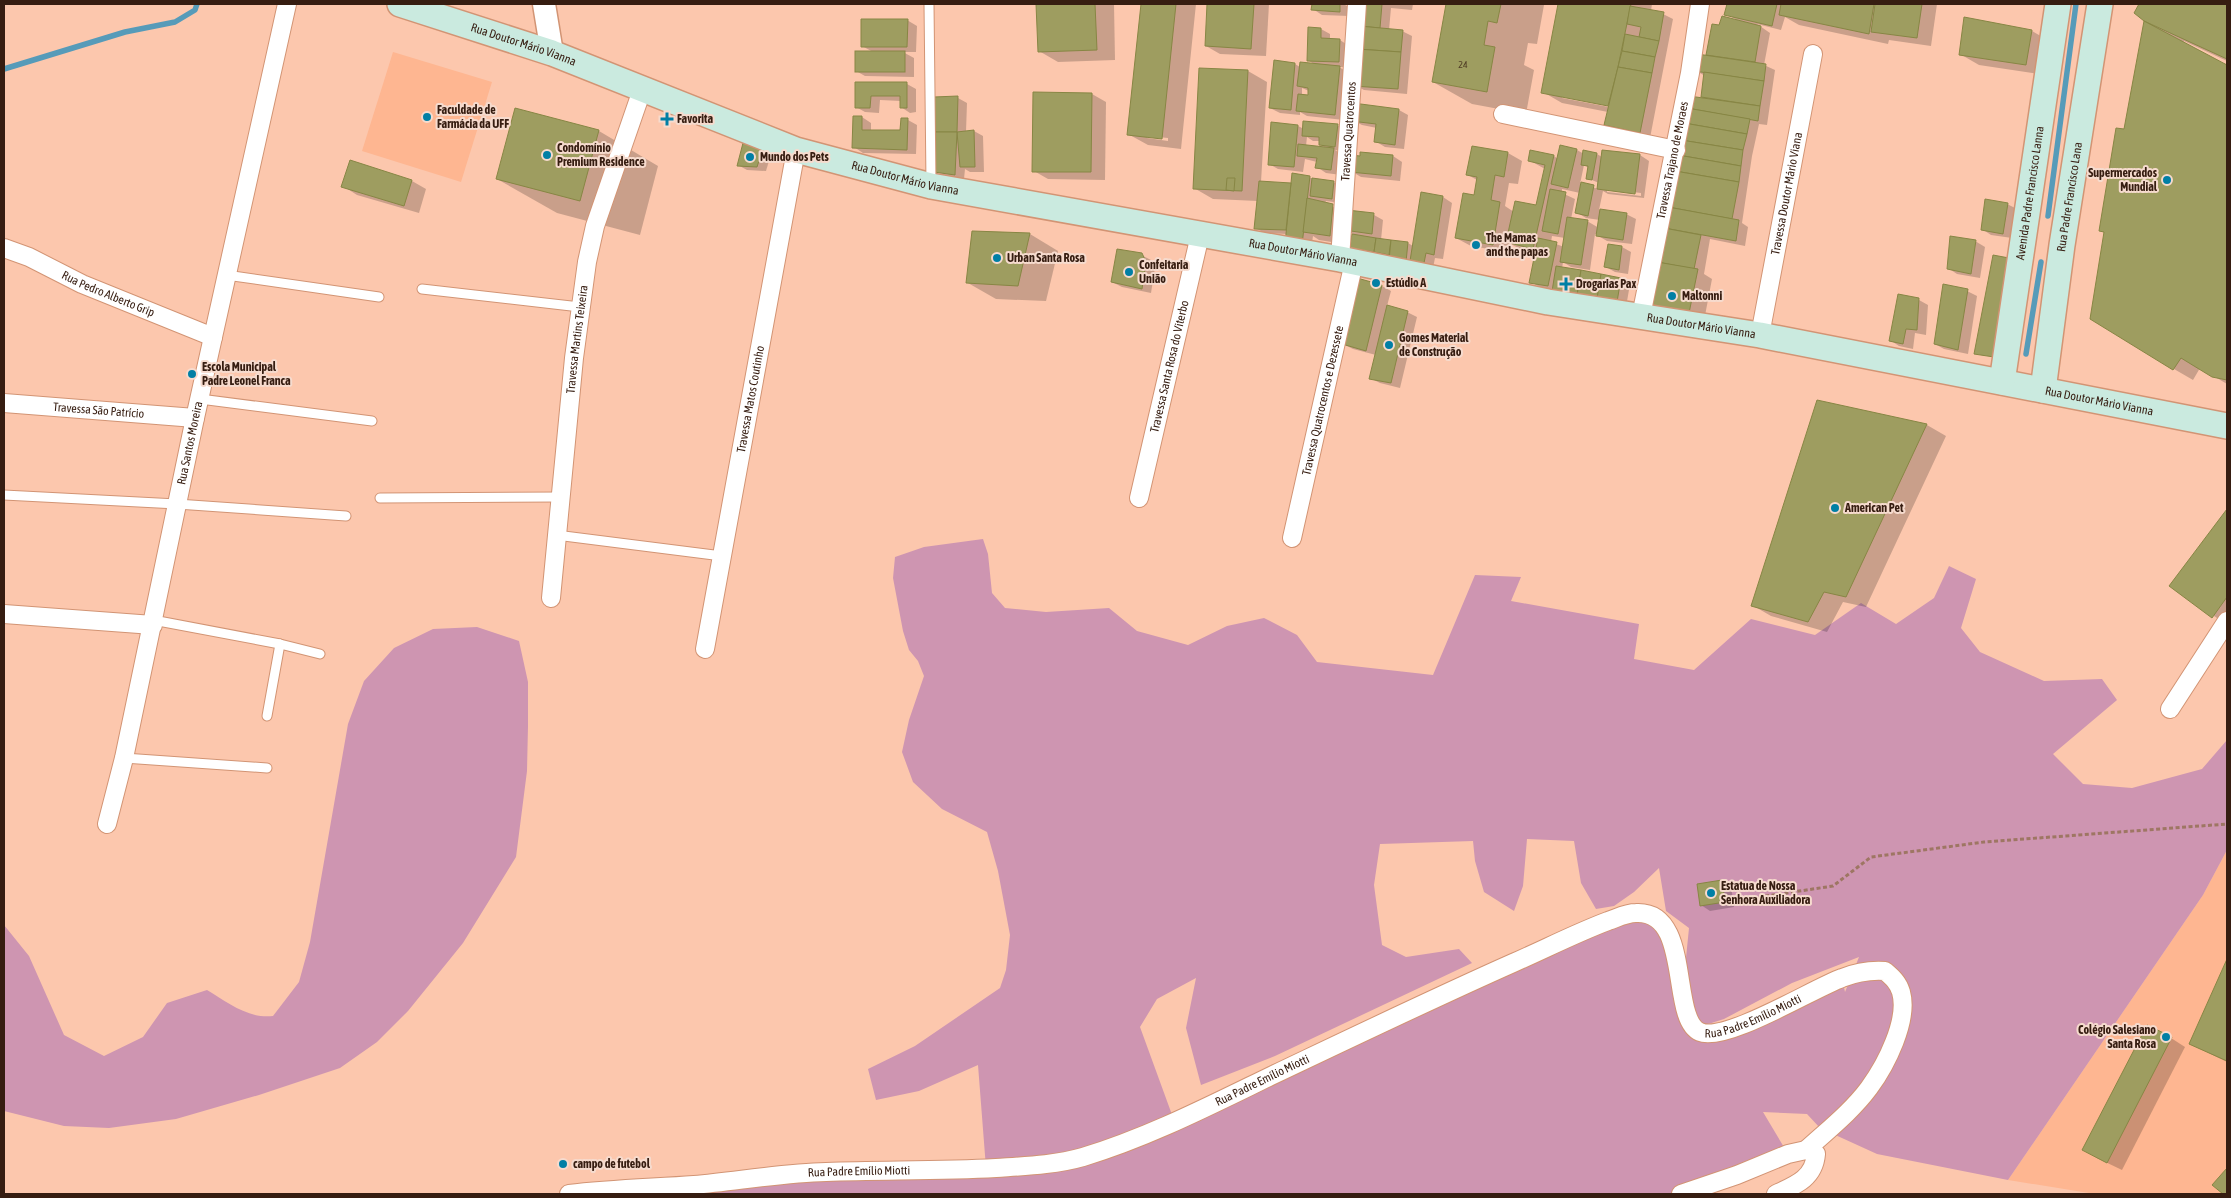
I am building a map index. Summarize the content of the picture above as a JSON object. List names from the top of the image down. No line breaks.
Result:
{"streets":{"main road":["Rua Doutor Mário Vianna","Avenida Padre Francisco Lanna","Rua Padre Francisco Lana"],"street":["Travessa Quatrocentos","Travessa Trajano de Moraes","Travessa Doutor Mário Viana","Rua Pedro Alberto Grip","Travessa Martins Teixeira","Travessa Santa Rosa do Viterbo","Travessa Matos Coutinho","Travessa Quatrocentos e Dezessete","Travessa São Patrício","Rua Santos Moreira","Rua Padre Emílio Miotti"]},"crossings":[["Rua Doutor Mário Vianna","Travessa Quatrocentos"],["Rua Doutor Mário Vianna","Travessa Trajano de Moraes"],["Rua Doutor Mário Vianna","Avenida Padre Francisco Lanna"],["Rua Doutor Mário Vianna","Travessa Doutor Mário Viana"],["Rua Doutor Mário Vianna","Rua Padre Francisco Lana"],["Rua Doutor Mário Vianna","Travessa Martins Teixeira"],["Rua Doutor Mário Vianna","Travessa Santa Rosa do Viterbo"],["Rua Doutor Mário Vianna","Travessa Matos Coutinho"],["Rua Doutor Mário Vianna","Travessa Quatrocentos e Dezessete"],["Travessa Quatrocentos","Travessa Quatrocentos e Dezessete"],["Rua Pedro Alberto Grip","Rua Santos Moreira"],["Travessa São Patrício","Rua Santos Moreira"]],"places":{"other":["Faculdade de Farmácia da UFF","Condomínio Premium Residence","Mundo dos Pets","Supermercados Mundial","The Mamas and the papas","Urban Santa Rosa","Confeitaria União","Estúdio A","Maltonni","Gomes Material de Construção","Escola Municipal Padre Leonel Franca","American Pet","Estatua de Nossa Senhora Auxiliadora","Colégio Salesiano Santa Rosa","campo de futebol"],"health":["Favorita","Drogarias Pax"]},"house_numbers":["24"]}
